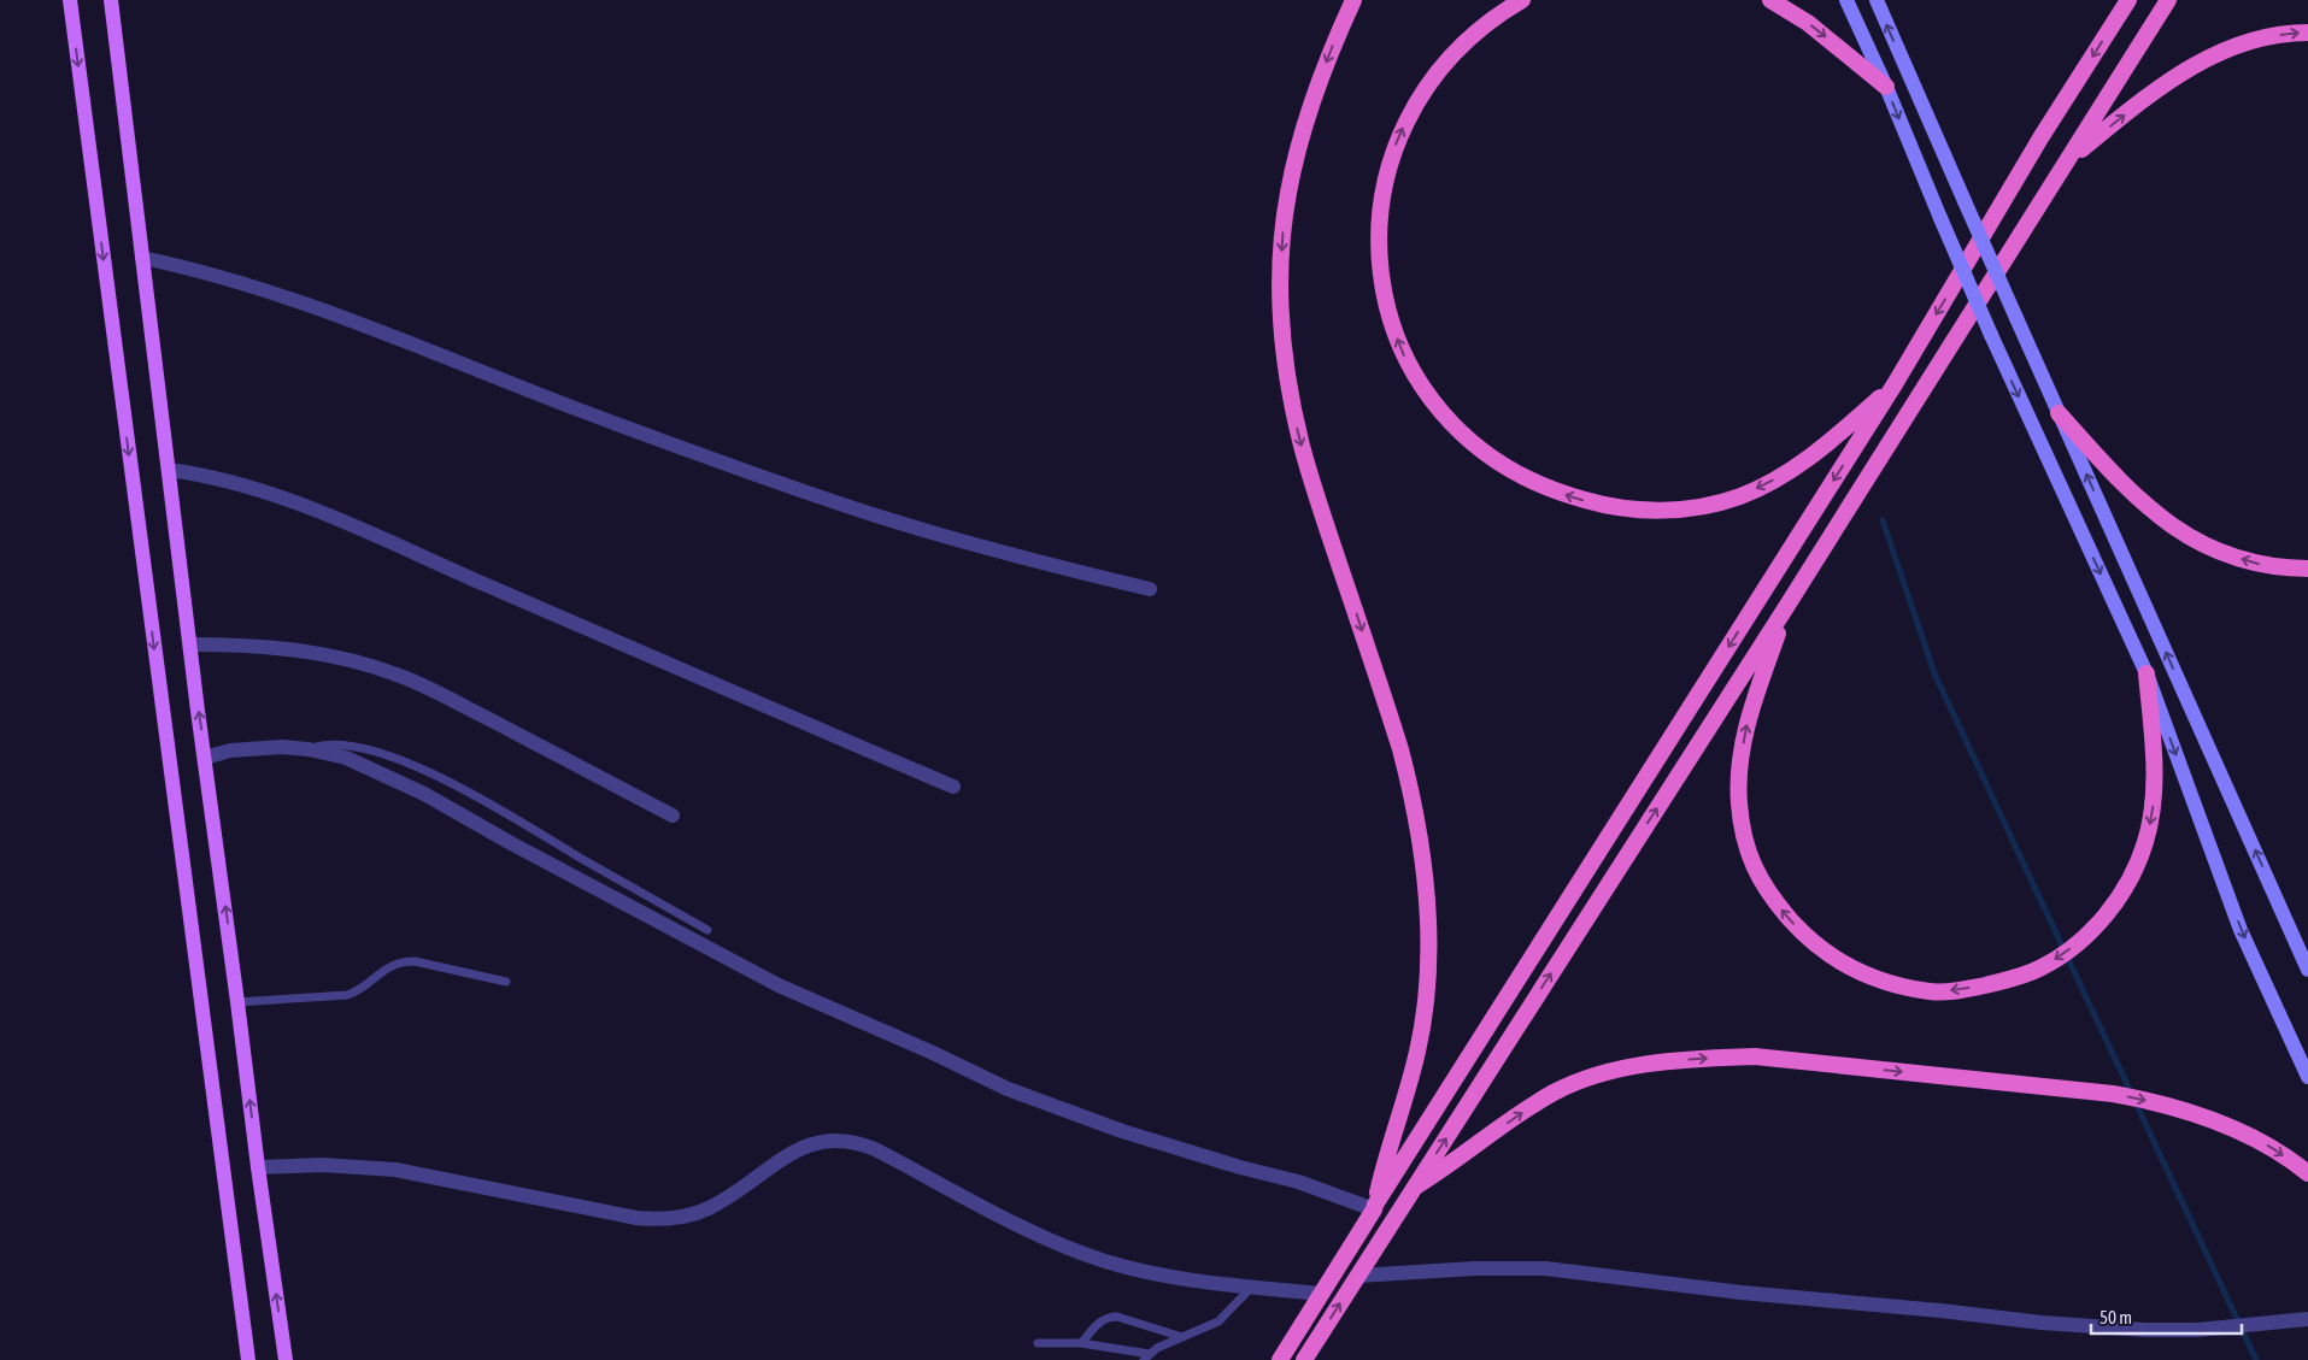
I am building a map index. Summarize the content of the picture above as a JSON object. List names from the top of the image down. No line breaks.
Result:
{"scale_bar":"50 m"}
